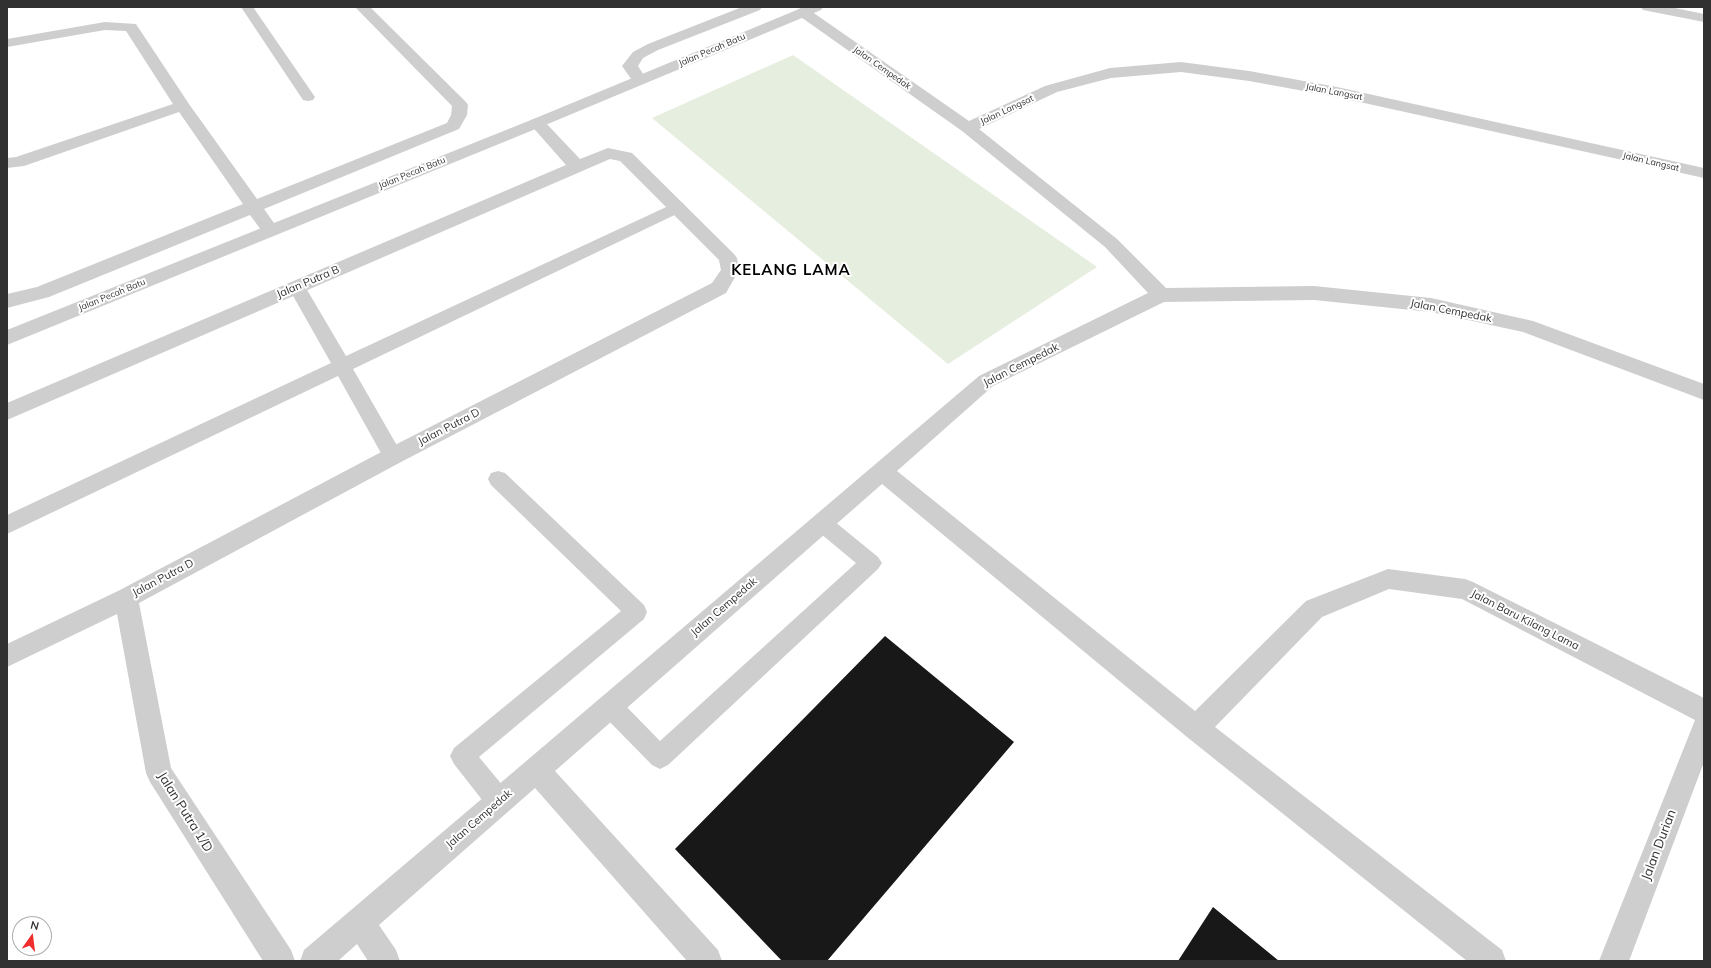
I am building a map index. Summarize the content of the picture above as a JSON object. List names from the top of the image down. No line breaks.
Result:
{"streets":{"street":["Jalan Pecah Batu","Jalan Cempedak","Jalan Langsat","Jalan Putra B","Jalan Putra D","Jalan Baru Kilang Lama","Jalan Putra 1/D","Jalan Durian"]},"crossings":[["Jalan Pecah Batu","Jalan Cempedak"],["Jalan Cempedak","Jalan Langsat"],["Jalan Putra B","Jalan Putra D"],["Jalan Putra D","Jalan Putra 1/D"]],"districts":["KELANG LAMA"],"north":"top"}
